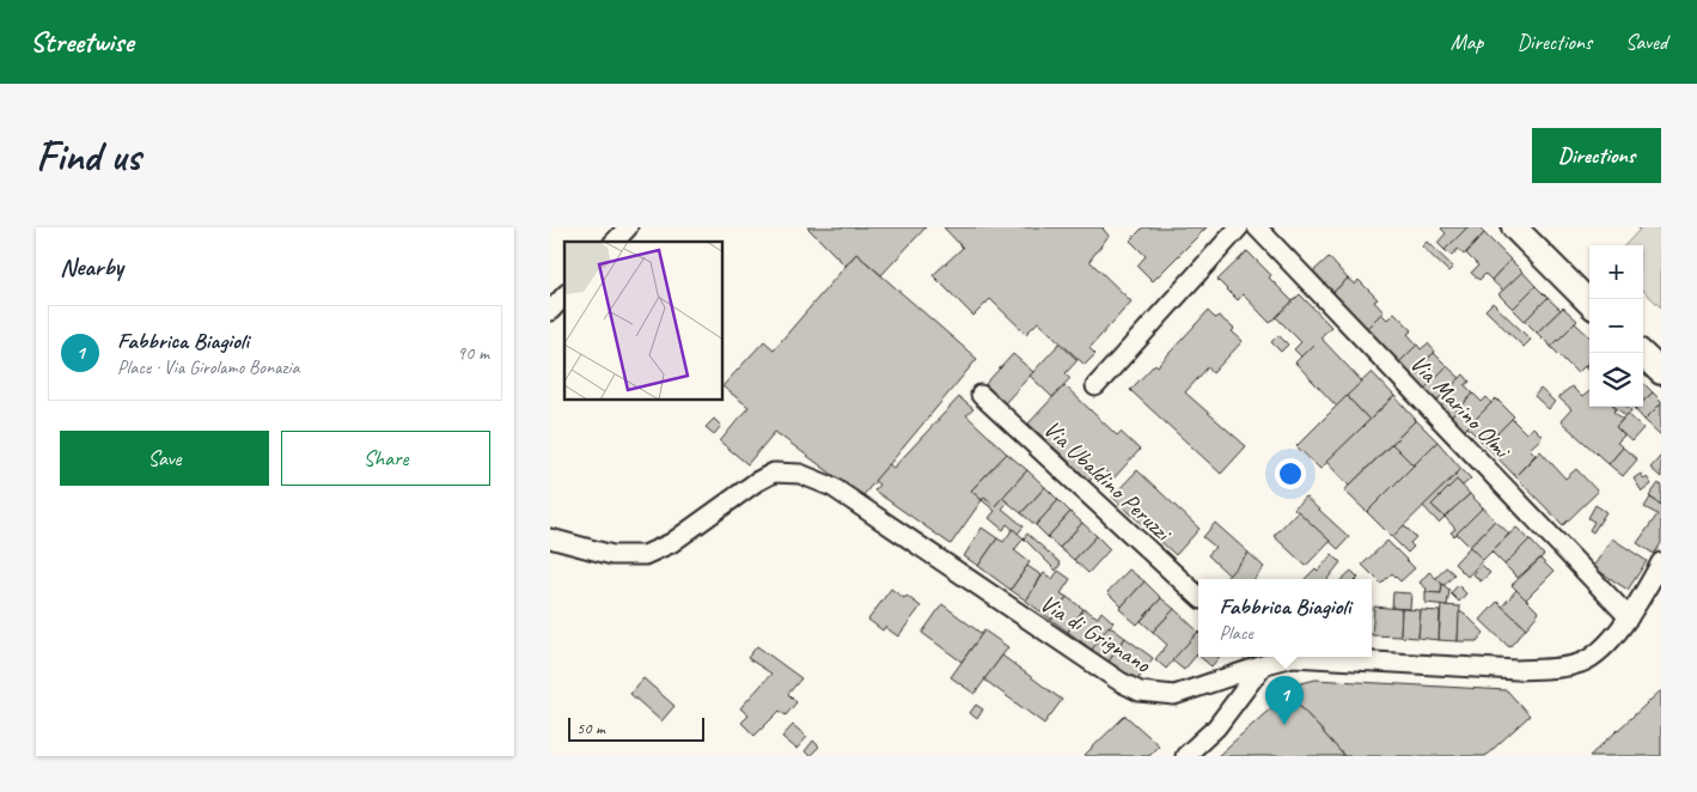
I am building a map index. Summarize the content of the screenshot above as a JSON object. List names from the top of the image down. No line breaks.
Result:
{"streets":{"street":["Via Marino Olmi","Via Ubaldino Peruzzi","Via di Grignano"]},"crossings":[["Via Marino Olmi","Via di Grignano"]],"scale_bar":"50 m","page":{"header":"Streetwise","nav":["Map","Directions","Saved"],"buttons":["Directions",["Save","Share"]],"title":"Find us","heading":"Nearby","map_buttons":["+","−"],"list":[{"mark":"1","name":"Fabbrica Biagioli","note":"Place · Via Girolamo Bonazia","value":"90 m"}],"popup":["Fabbrica Biagioli","Place"],"pins":"1","scale":"50 m"}}
